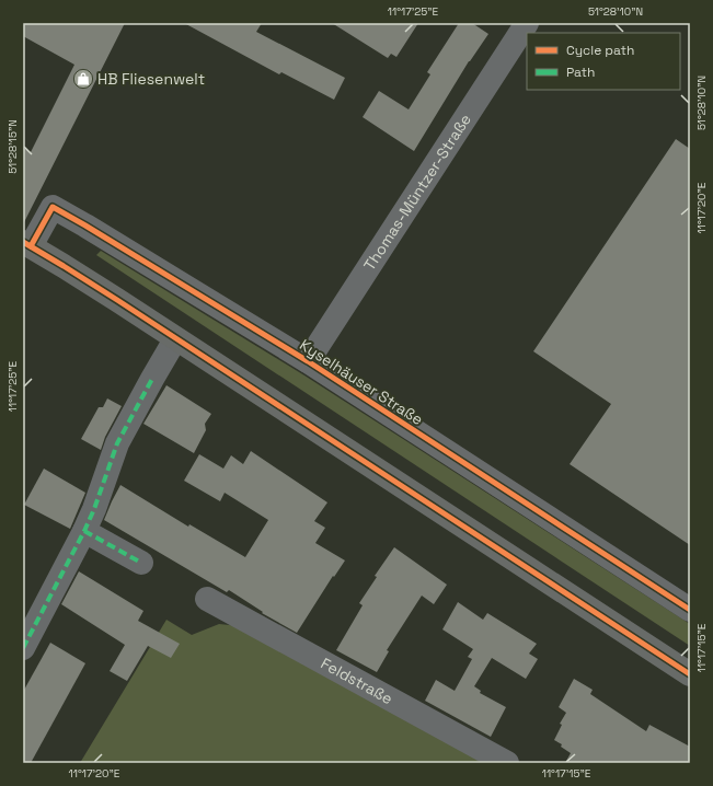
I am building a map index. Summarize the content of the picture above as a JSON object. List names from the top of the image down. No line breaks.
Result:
{"streets":{"main road":["Kyselhäuser Straße"],"street":["Thomas-Müntzer-Straße","Feldstraße"]},"crossings":[["Thomas-Müntzer-Straße","Kyselhäuser Straße"]],"places":{"shop":["HB Fliesenwelt"]},"legend":["Cycle path","Path"],"coordinates":["11°17'25\"E","51°28'10\"N","51°28'15\"N","11°17'20\"E","11°17'15\"E"]}
